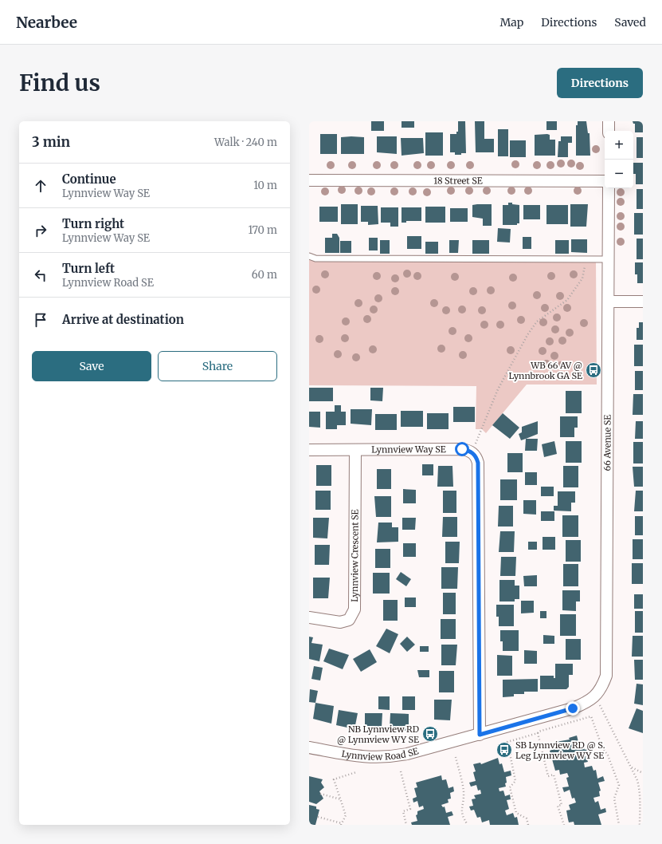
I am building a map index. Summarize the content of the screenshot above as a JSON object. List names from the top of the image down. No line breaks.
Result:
{"streets":{"street":["18 Street SE","66 Avenue SE","Lynnview Way SE","Lynnview Crescent SE","Lynnview Road SE"]},"crossings":[["66 Avenue SE","Lynnview Road SE"],["Lynnview Way SE","Lynnview Crescent SE"]],"places":{"bus stop":["WB 66 AV @ Lynnbrook GA SE","NB Lynnview RD @ Lynnview WY SE","SB Lynnview RD @ S. Leg Lynnview WY SE"]},"page":{"header":"Nearbee","nav":["Map","Directions","Saved"],"buttons":["Directions",["Save","Share"]],"title":"Find us","heading":["3 min","Walk · 240 m"],"map_buttons":["+","−"],"list":[["Continue","Lynnview Way SE","10 m"],["Turn right","Lynnview Way SE","170 m"],["Turn left","Lynnview Road SE","60 m"],"Arrive at destination"]}}
